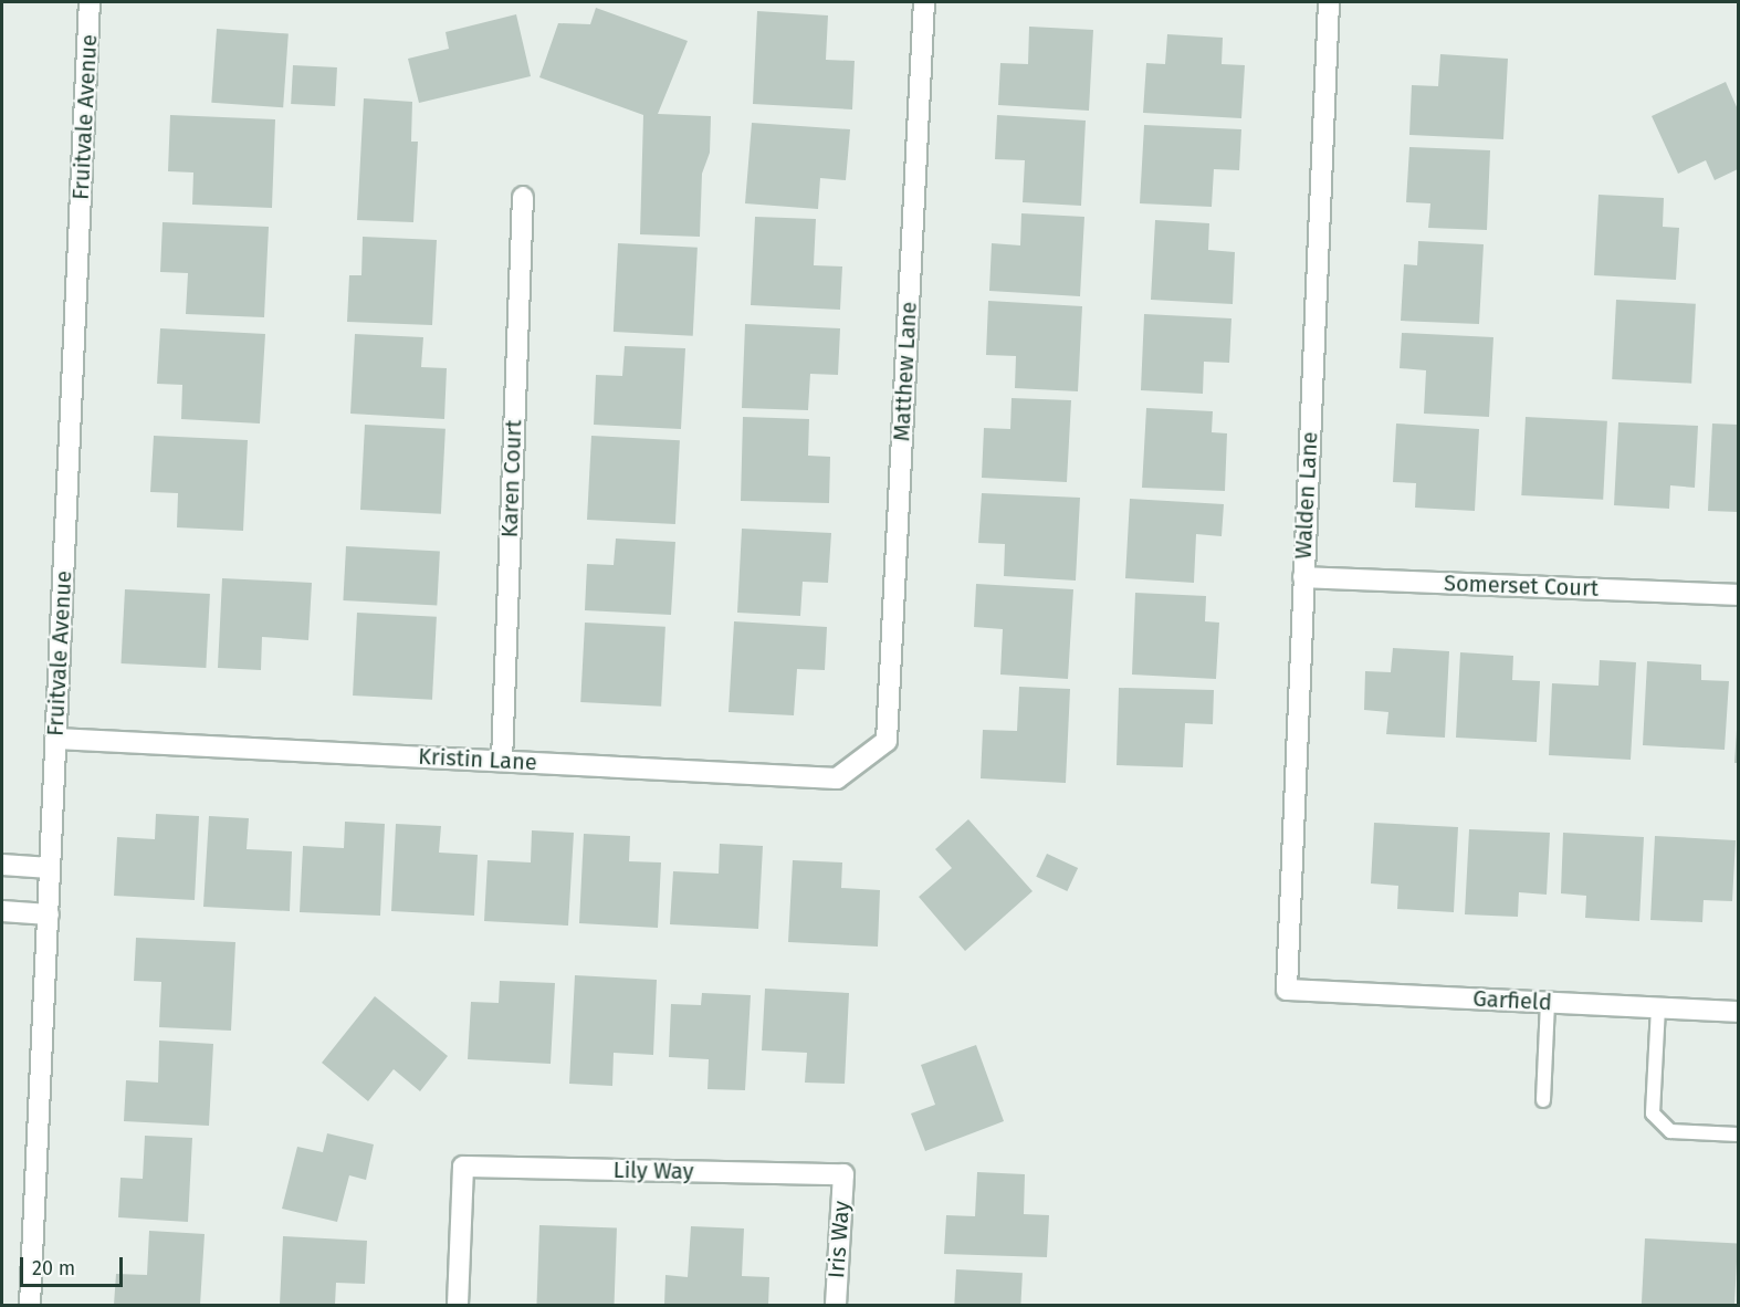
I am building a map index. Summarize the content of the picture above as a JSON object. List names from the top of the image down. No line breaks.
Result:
{"streets":{"street":["Fruitvale Avenue","Matthew Lane","Karen Court","Walden Lane","Somerset Court","Kristin Lane","Garfield","Lily Way","Iris Way"]},"crossings":[["Fruitvale Avenue","Kristin Lane"],["Matthew Lane","Kristin Lane"],["Karen Court","Kristin Lane"],["Walden Lane","Somerset Court"],["Walden Lane","Garfield"],["Lily Way","Iris Way"]],"scale_bar":"20 m"}
